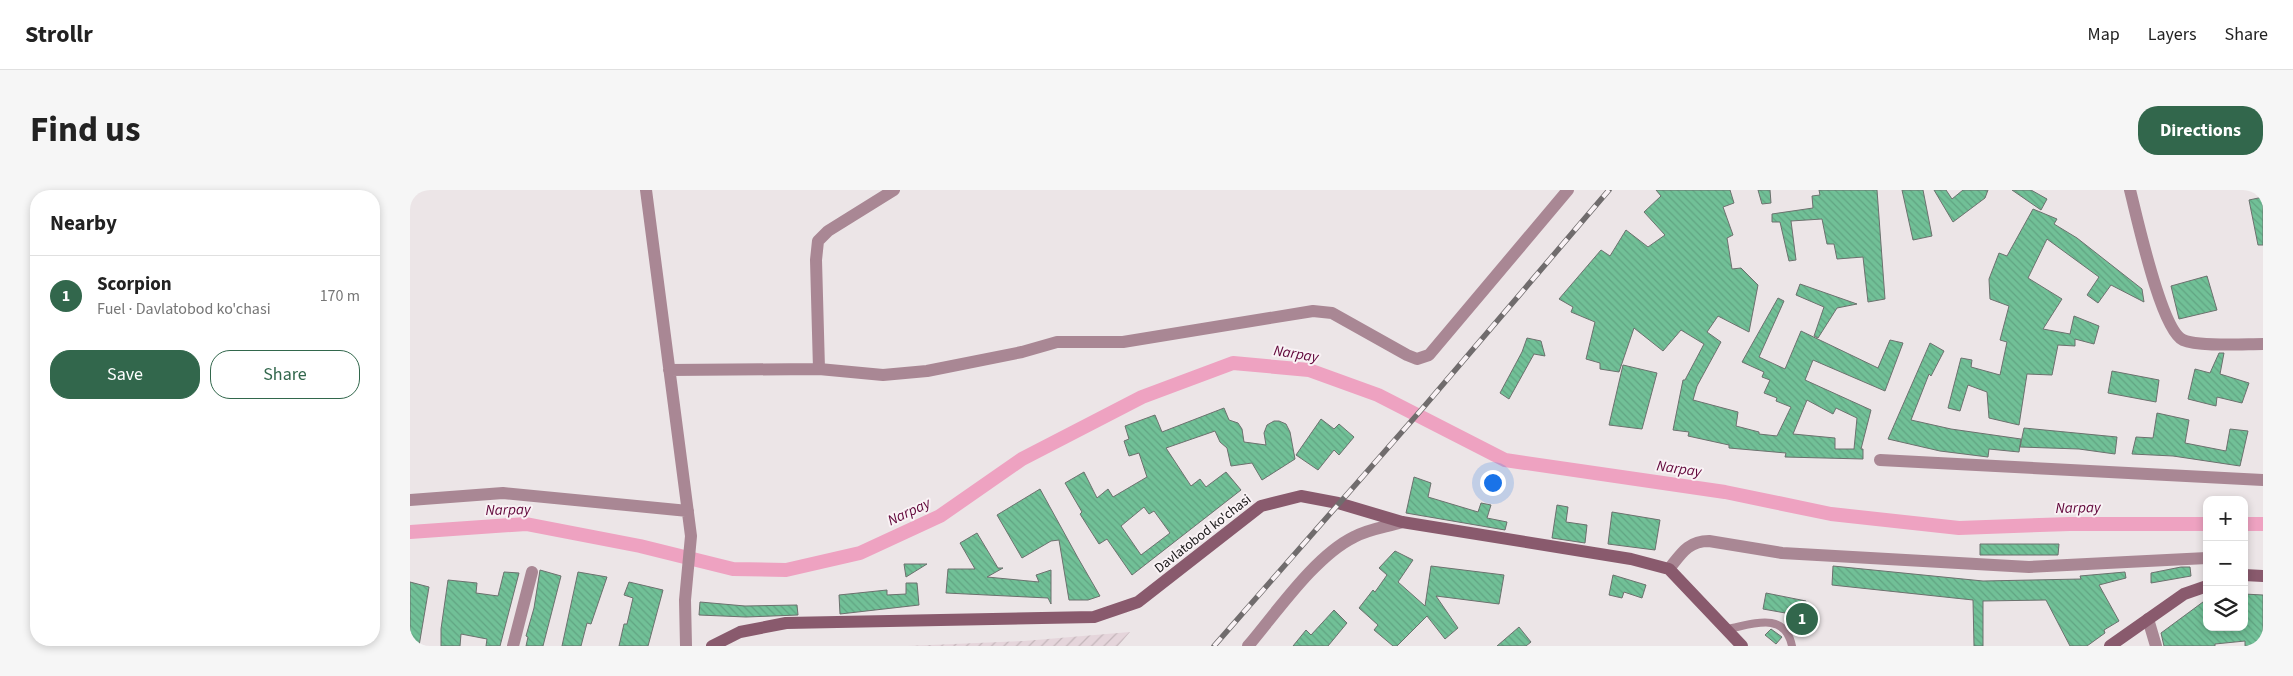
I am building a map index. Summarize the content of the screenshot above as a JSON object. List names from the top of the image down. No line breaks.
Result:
{"streets":{"street":["Davlatobod ko'chasi"]},"water":["Narpay"],"page":{"header":"Strollr","nav":["Map","Layers","Share"],"title":"Find us","buttons":["Directions",["Save","Share"]],"heading":"Nearby","list":[{"mark":"1","name":"Scorpion","note":"Fuel · Davlatobod ko'chasi","value":"170 m"}],"map_buttons":["+","−"],"pins":"1"}}
